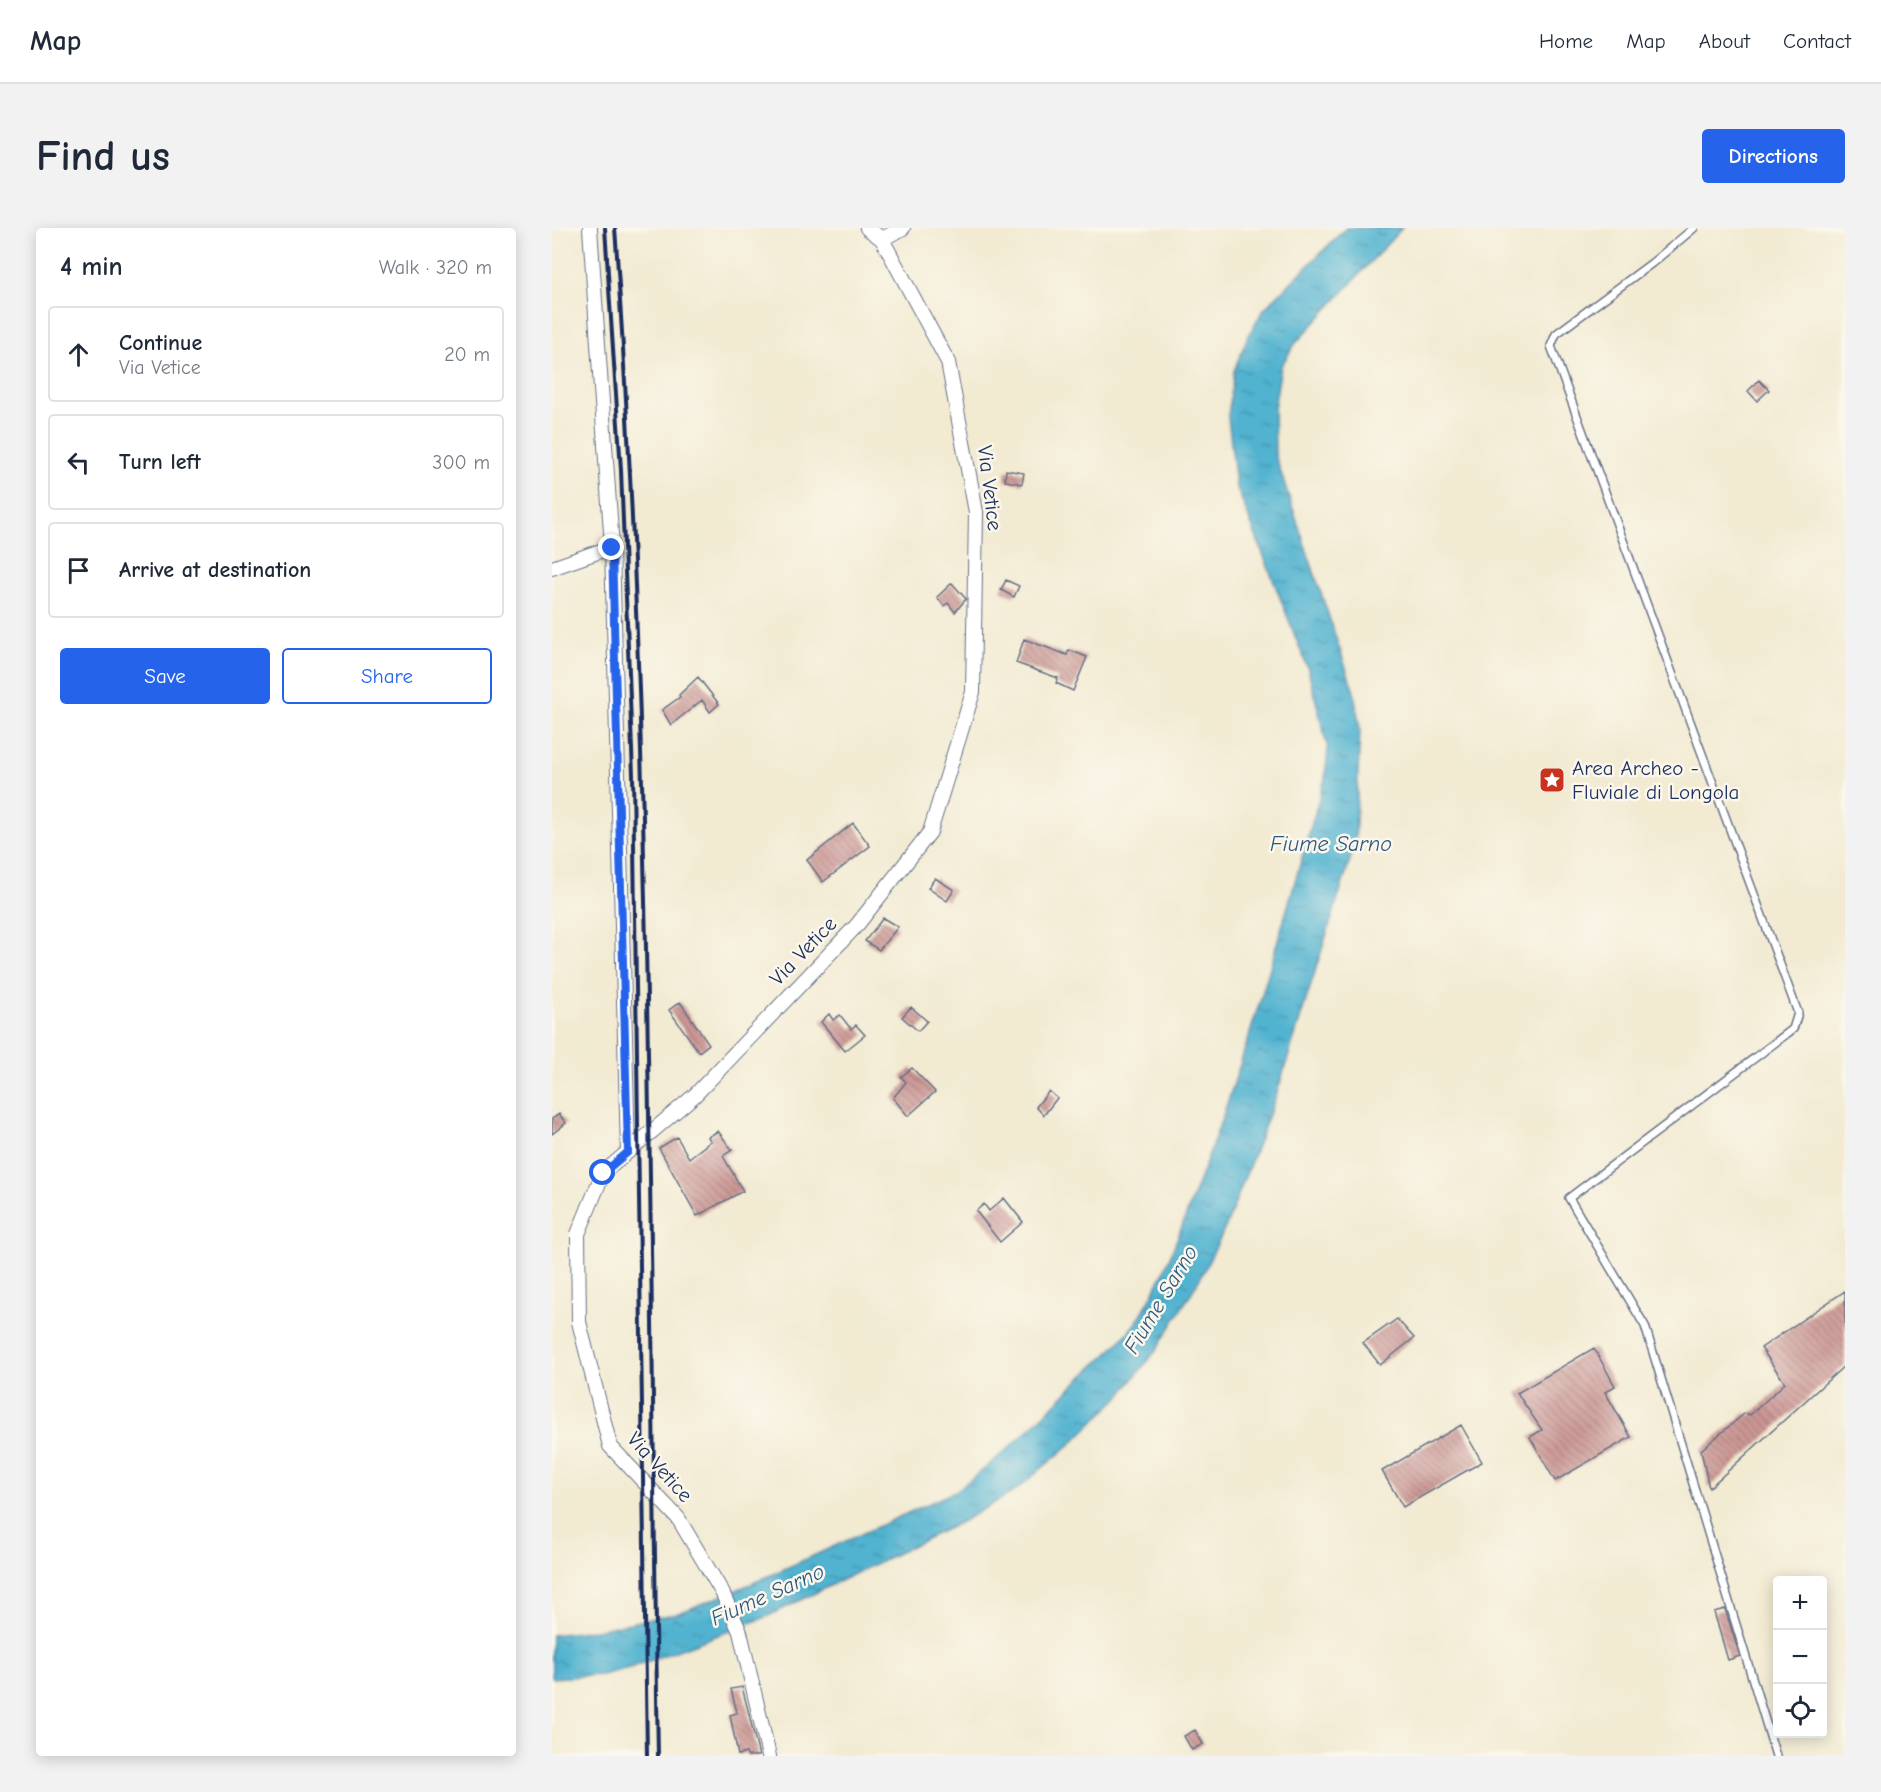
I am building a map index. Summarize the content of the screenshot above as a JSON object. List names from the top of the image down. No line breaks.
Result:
{"streets":{"street":["Via Vetice"]},"water":["Fiume Sarno"],"places":{"place":["Area Archeo - Fluviale di Longola"]},"page":{"header":"Map","nav":["Home","Map","About","Contact"],"buttons":["Directions",["Save","Share"]],"title":"Find us","heading":["4 min","Walk · 320 m"],"list":[["Continue","Via Vetice","20 m"],["Turn left","300 m"],"Arrive at destination"],"map_buttons":["+","−"]}}
